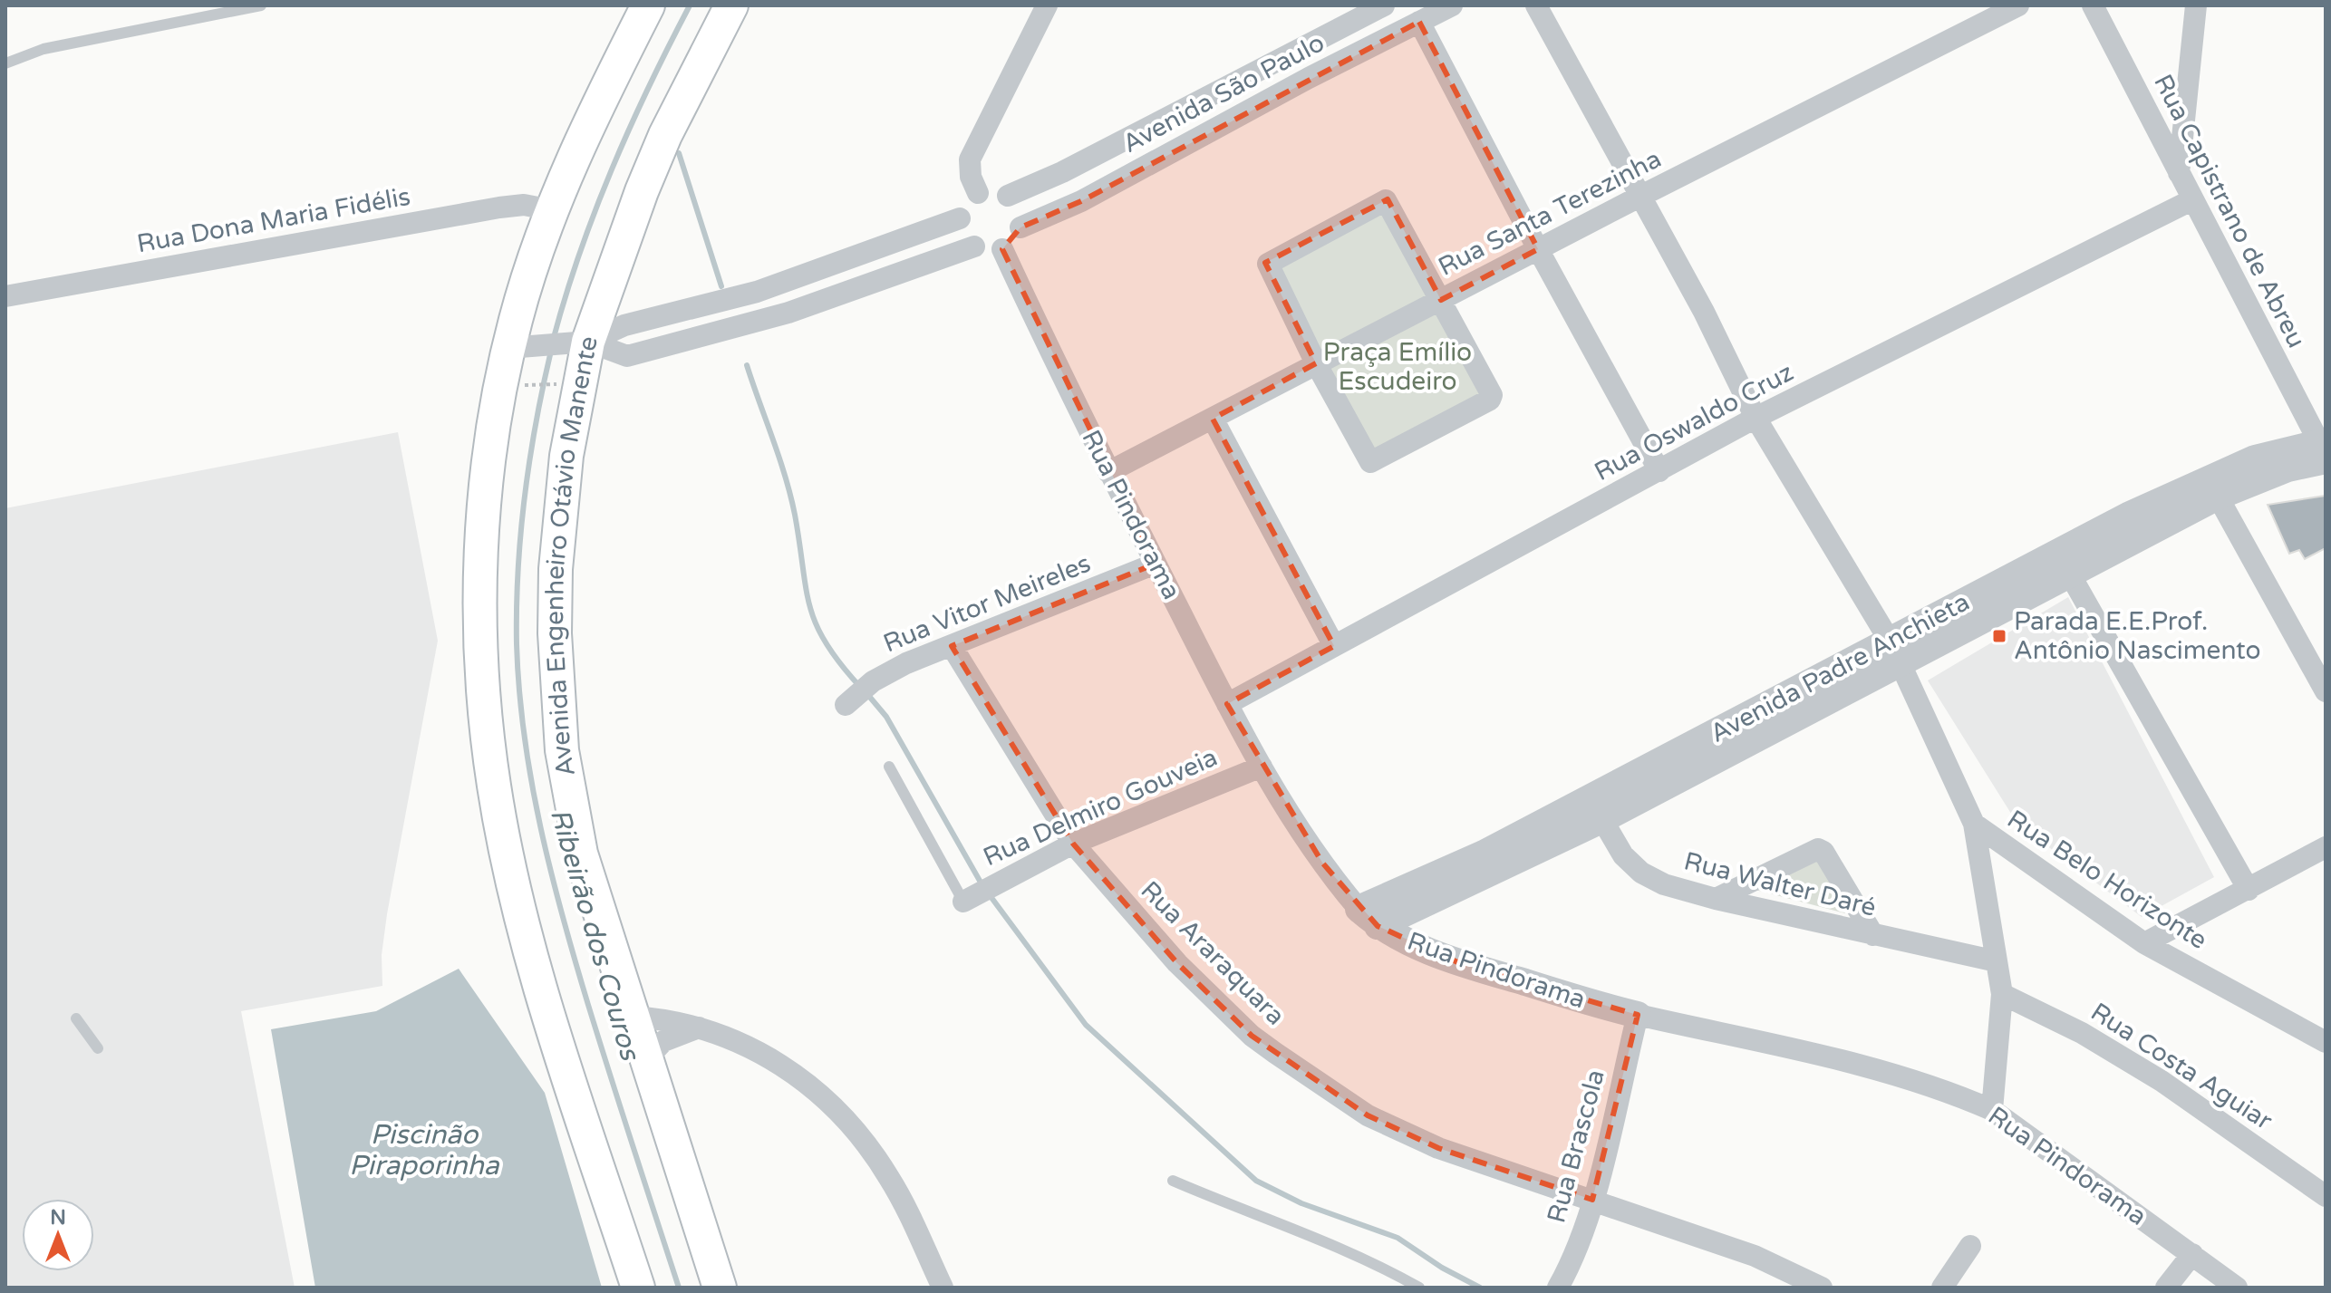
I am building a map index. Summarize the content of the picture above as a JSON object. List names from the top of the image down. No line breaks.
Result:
{"streets":{"main road":["Avenida Engenheiro Otávio Manente"],"street":["Avenida São Paulo","Rua Capistrano de Abreu","Rua Santa Terezinha","Rua Dona Maria Fidélis","Rua Oswaldo Cruz","Rua Pindorama","Rua Vitor Meireles","Avenida Padre Anchieta","Rua Delmiro Gouveia","Rua Belo Horizonte","Rua Walter Daré","Rua Araraquara","Rua Costa Aguiar","Rua Brascola"]},"crossings":[["Avenida São Paulo","Rua Pindorama"],["Rua Capistrano de Abreu","Rua Oswaldo Cruz"],["Rua Capistrano de Abreu","Avenida Padre Anchieta"],["Rua Santa Terezinha","Rua Pindorama"],["Rua Oswaldo Cruz","Rua Pindorama"],["Rua Pindorama","Rua Vitor Meireles"],["Rua Pindorama","Avenida Padre Anchieta"],["Rua Pindorama","Rua Delmiro Gouveia"],["Rua Pindorama","Rua Brascola"],["Rua Vitor Meireles","Rua Araraquara"],["Avenida Padre Anchieta","Rua Walter Daré"],["Rua Delmiro Gouveia","Rua Araraquara"],["Rua Araraquara","Rua Brascola"]],"water":["Ribeirão dos Couros","Piscinão Piraporinha"],"parks":["Praça Emílio Escudeiro"],"places":{"transit":["Parada E.E.Prof. Antônio Nascimento"]},"north":"top"}
